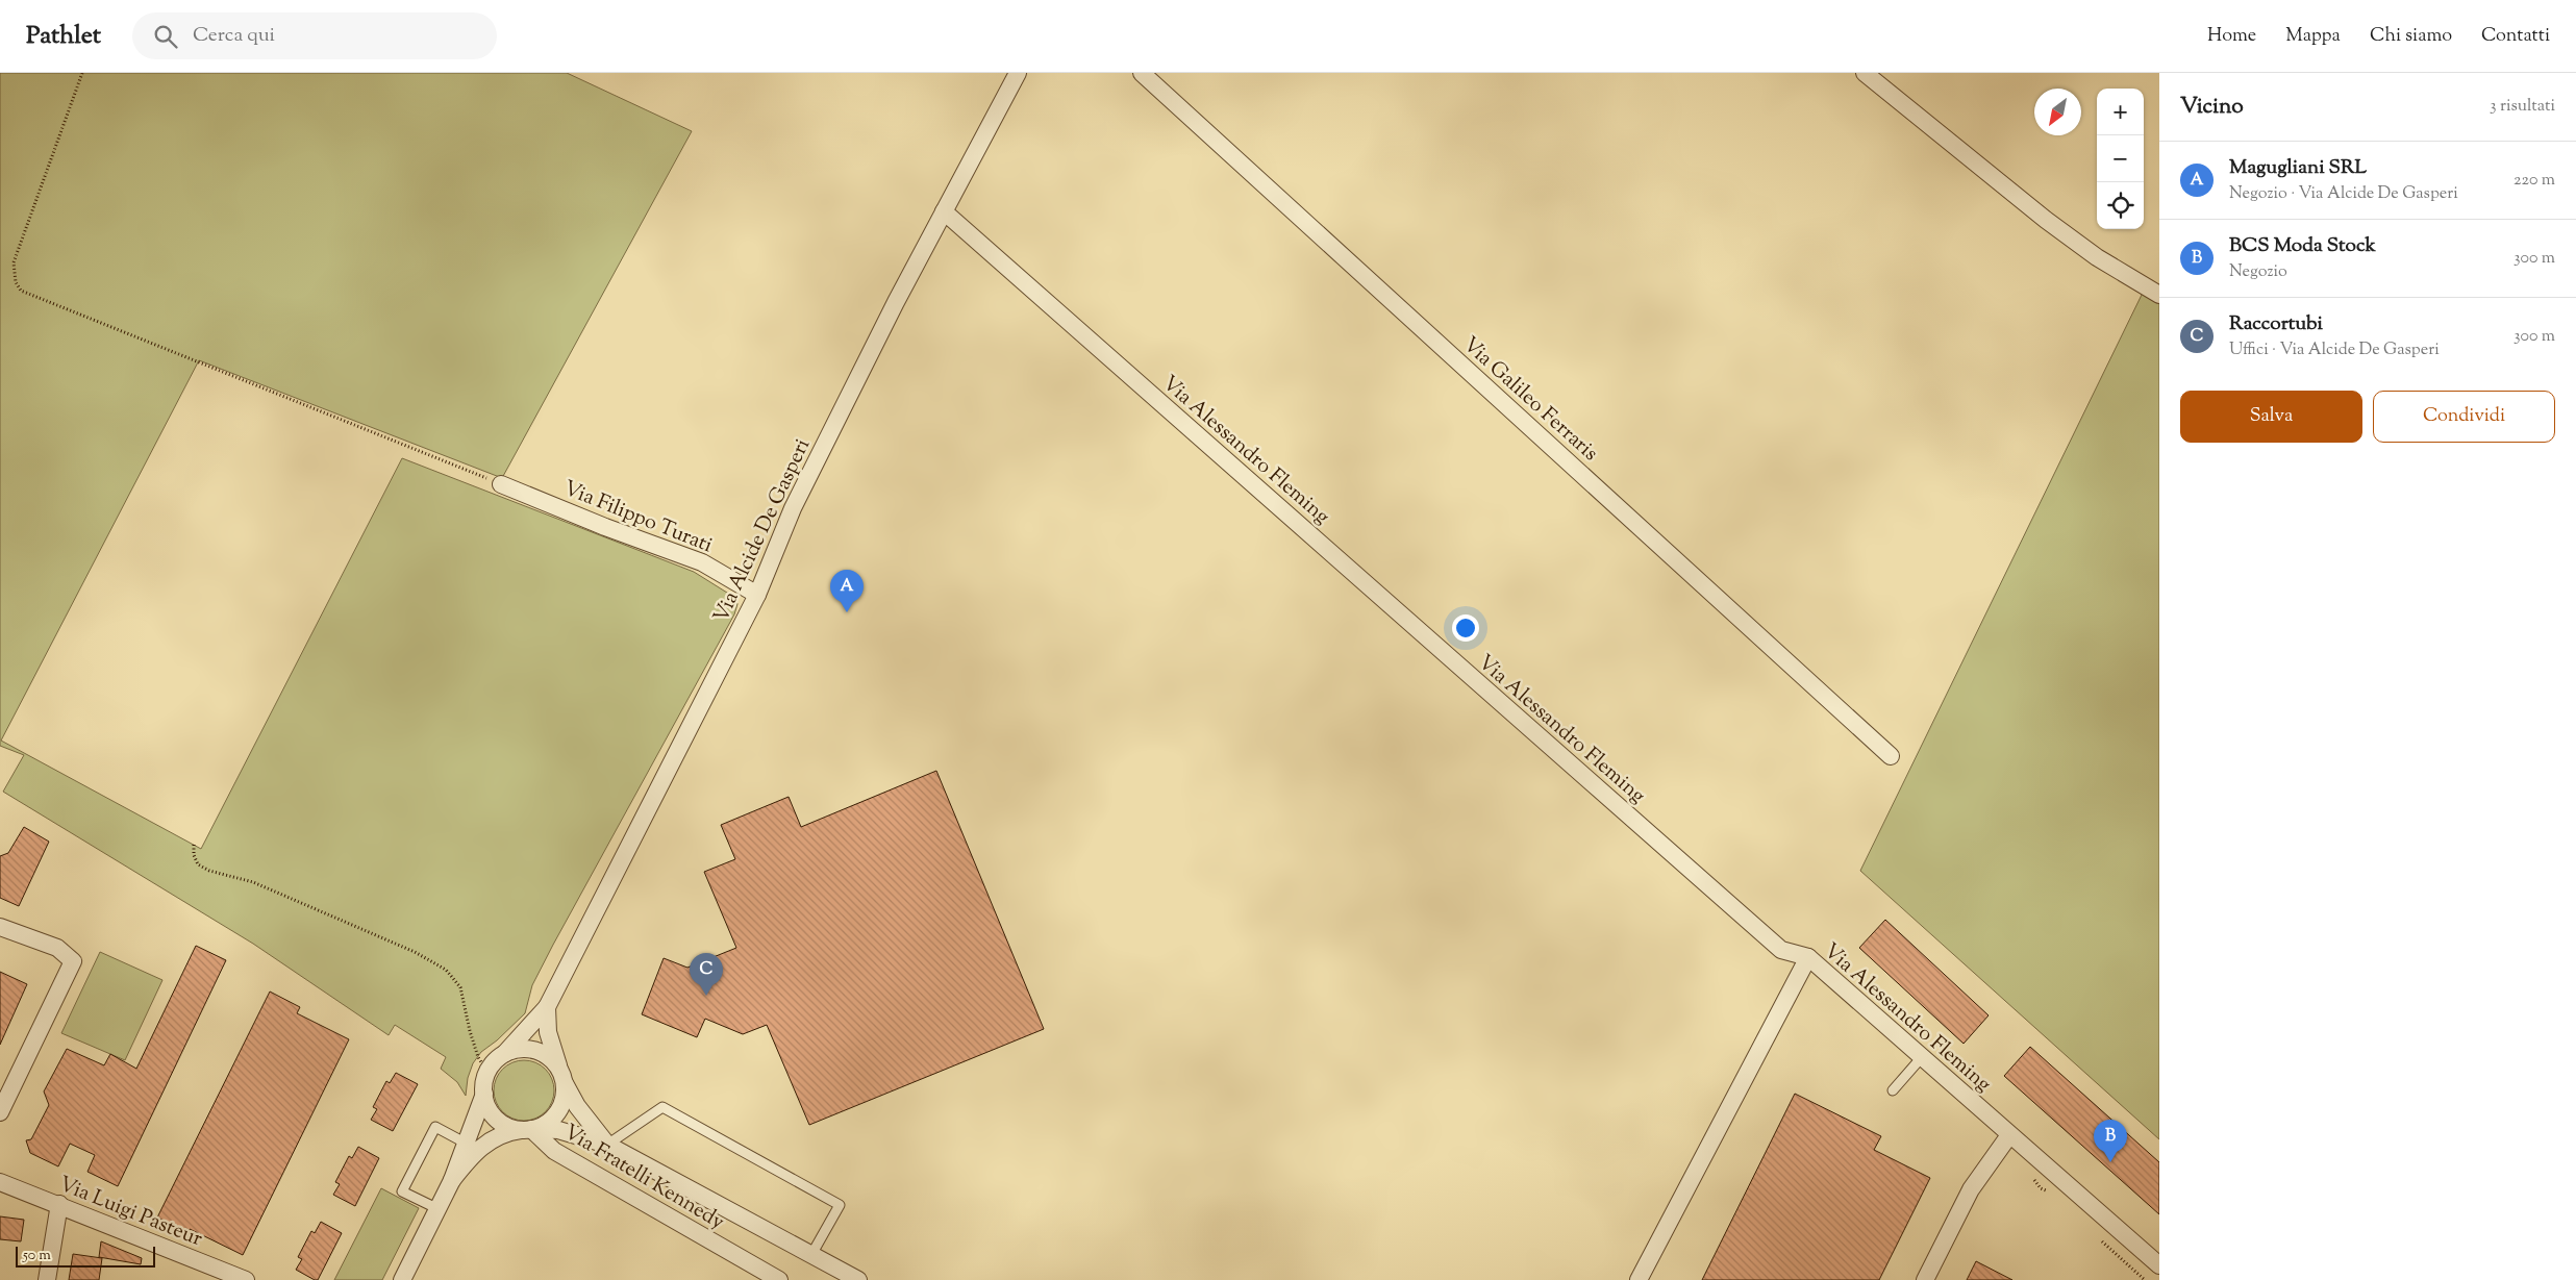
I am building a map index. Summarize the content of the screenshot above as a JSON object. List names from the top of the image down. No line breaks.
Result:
{"streets":{"street":["Via Galileo Ferraris","Via Alessandro Fleming","Via Filippo Turati","Via Alcide De Gasperi","Via Fratelli Kennedy","Via Luigi Pasteur"]},"crossings":[["Via Alessandro Fleming","Via Alcide De Gasperi"],["Via Filippo Turati","Via Alcide De Gasperi"],["Via Alcide De Gasperi","Via Fratelli Kennedy"]],"scale_bar":"50 m","north":"bottom left","page":{"header":"Pathlet","search":"Cerca qui","nav":["Home","Mappa","Chi siamo","Contatti"],"heading":["Vicino","3 risultati"],"map_buttons":["+","−"],"list":[{"mark":"A","name":"Magugliani SRL","note":"Negozio · Via Alcide De Gasperi","value":"220 m"},{"mark":"B","name":"BCS Moda Stock","note":"Negozio","value":"300 m"},{"mark":"C","name":"Raccortubi","note":"Uffici · Via Alcide De Gasperi","value":"300 m"}],"buttons":["Salva","Condividi"],"pins":["A","C","B"],"scale":"50 m"}}
